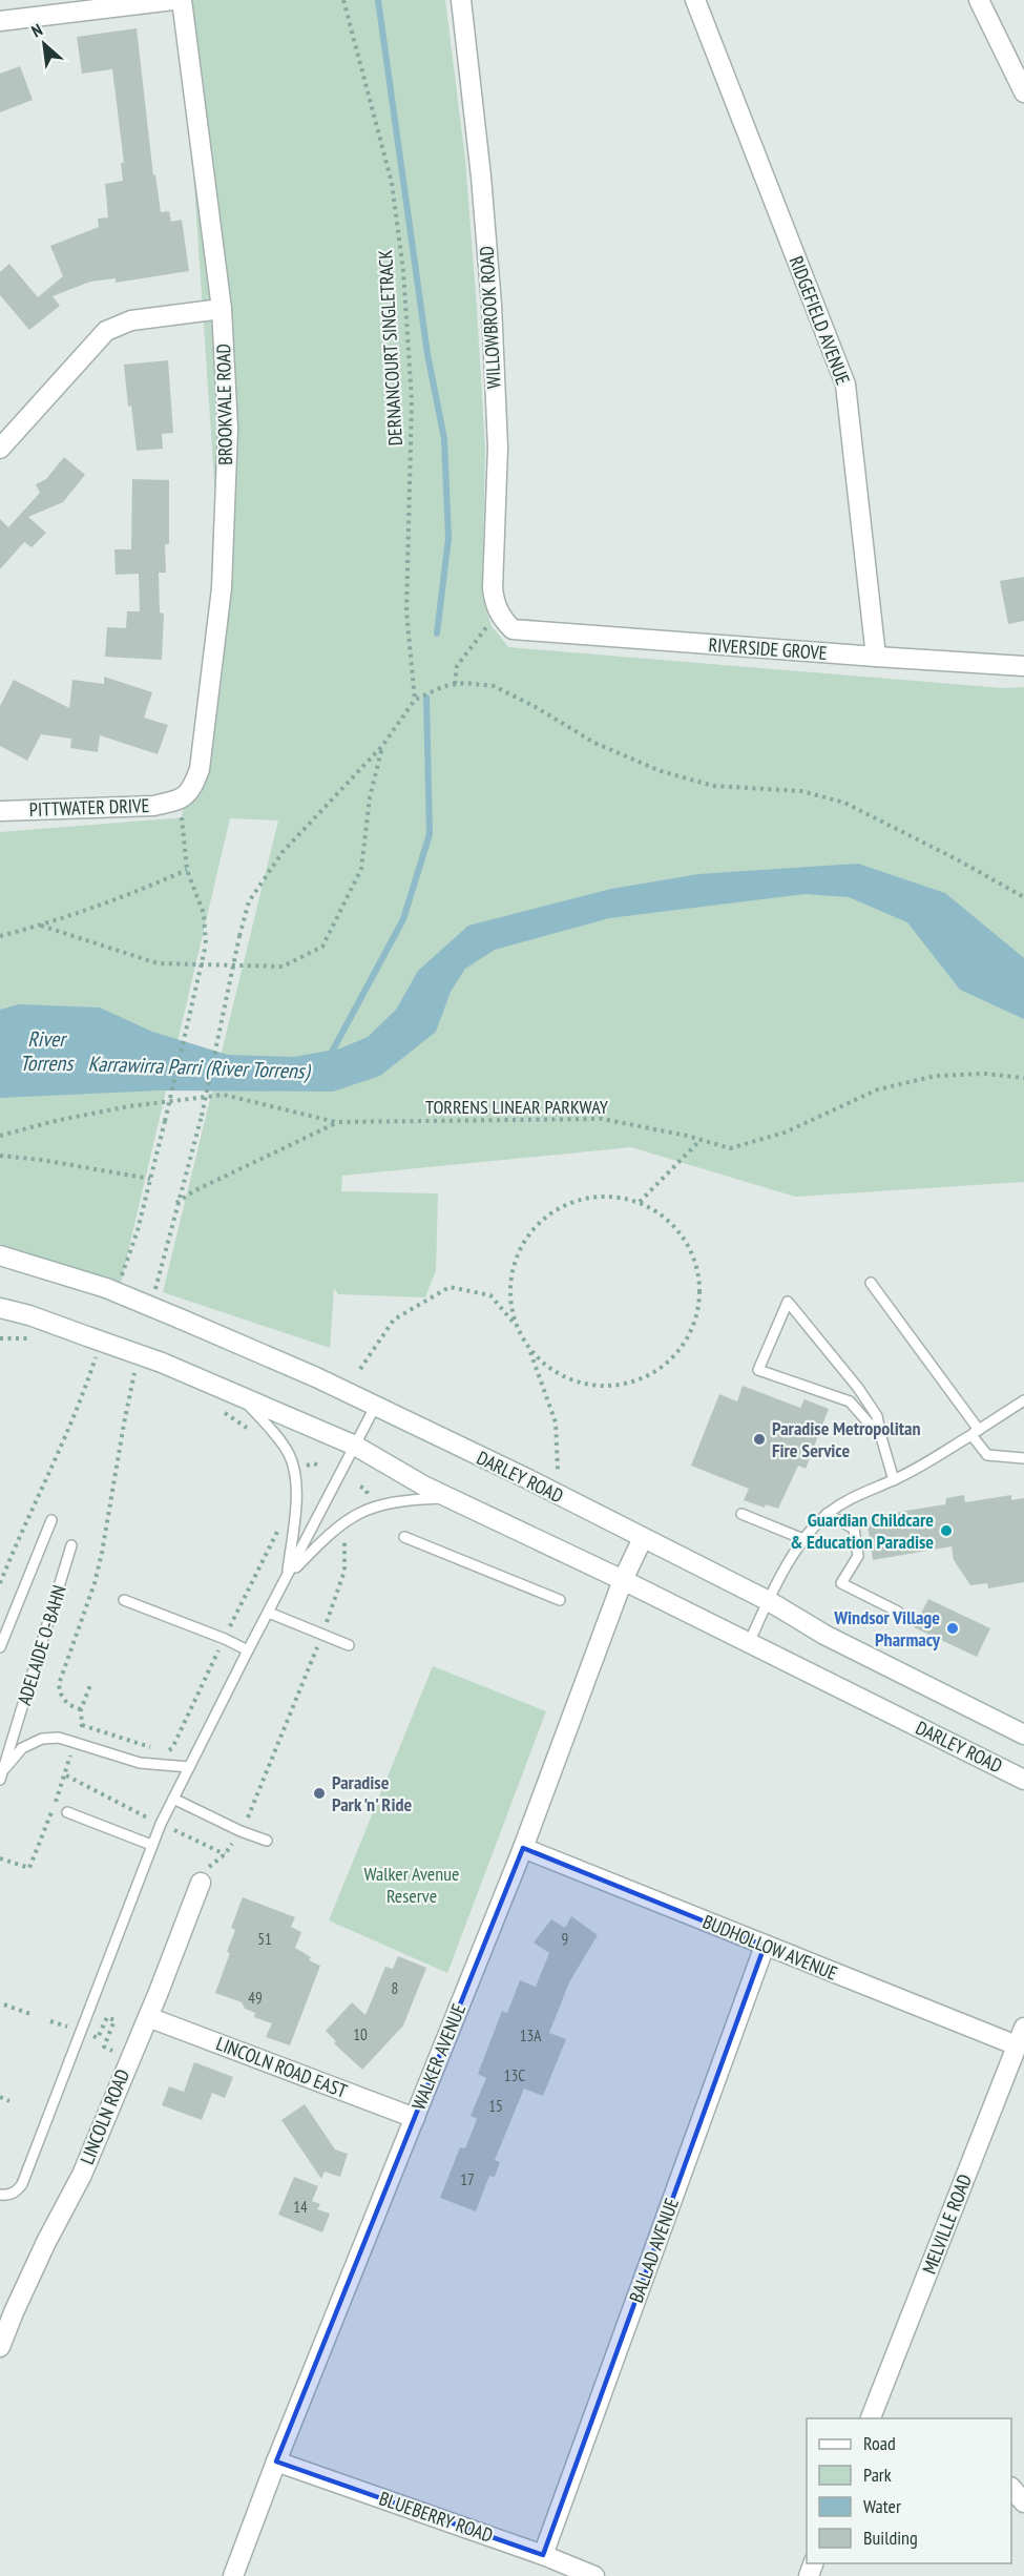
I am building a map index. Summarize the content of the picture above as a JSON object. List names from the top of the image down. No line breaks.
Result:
{"streets":{"street":["WILLOWBROOK ROAD","RIDGEFIELD AVENUE","BROOKVALE ROAD","RIVERSIDE GROVE","PITTWATER DRIVE","DARLEY ROAD","BUDHOLLOW AVENUE","WALKER AVENUE","LINCOLN ROAD EAST","LINCOLN ROAD","MELVILLE ROAD","BALLAD AVENUE","BLUEBERRY ROAD"],"lane":["ADELAIDE O-BAHN"],"path":["DERNANCOURT SINGLETRACK","TORRENS LINEAR PARKWAY"]},"crossings":[["WILLOWBROOK ROAD","RIVERSIDE GROVE"],["RIDGEFIELD AVENUE","RIVERSIDE GROVE"],["BROOKVALE ROAD","PITTWATER DRIVE"],["DARLEY ROAD","WALKER AVENUE"],["BUDHOLLOW AVENUE","WALKER AVENUE"],["BUDHOLLOW AVENUE","MELVILLE ROAD"],["BUDHOLLOW AVENUE","BALLAD AVENUE"],["WALKER AVENUE","LINCOLN ROAD EAST"],["WALKER AVENUE","BLUEBERRY ROAD"],["LINCOLN ROAD EAST","LINCOLN ROAD"],["BALLAD AVENUE","BLUEBERRY ROAD"]],"water":["River Torrens","Karrawirra Parri (River Torrens)"],"parks":["Walker Avenue Reserve"],"places":["Paradise Metropolitan Fire Service","Guardian Childcare & Education Paradise","Windsor Village Pharmacy","Paradise Park 'n' Ride"],"house_numbers":["51","9","8","49","10","13A","13C","15","17","14"],"legend":["Road","Park","Water","Building"],"north":"top left"}
